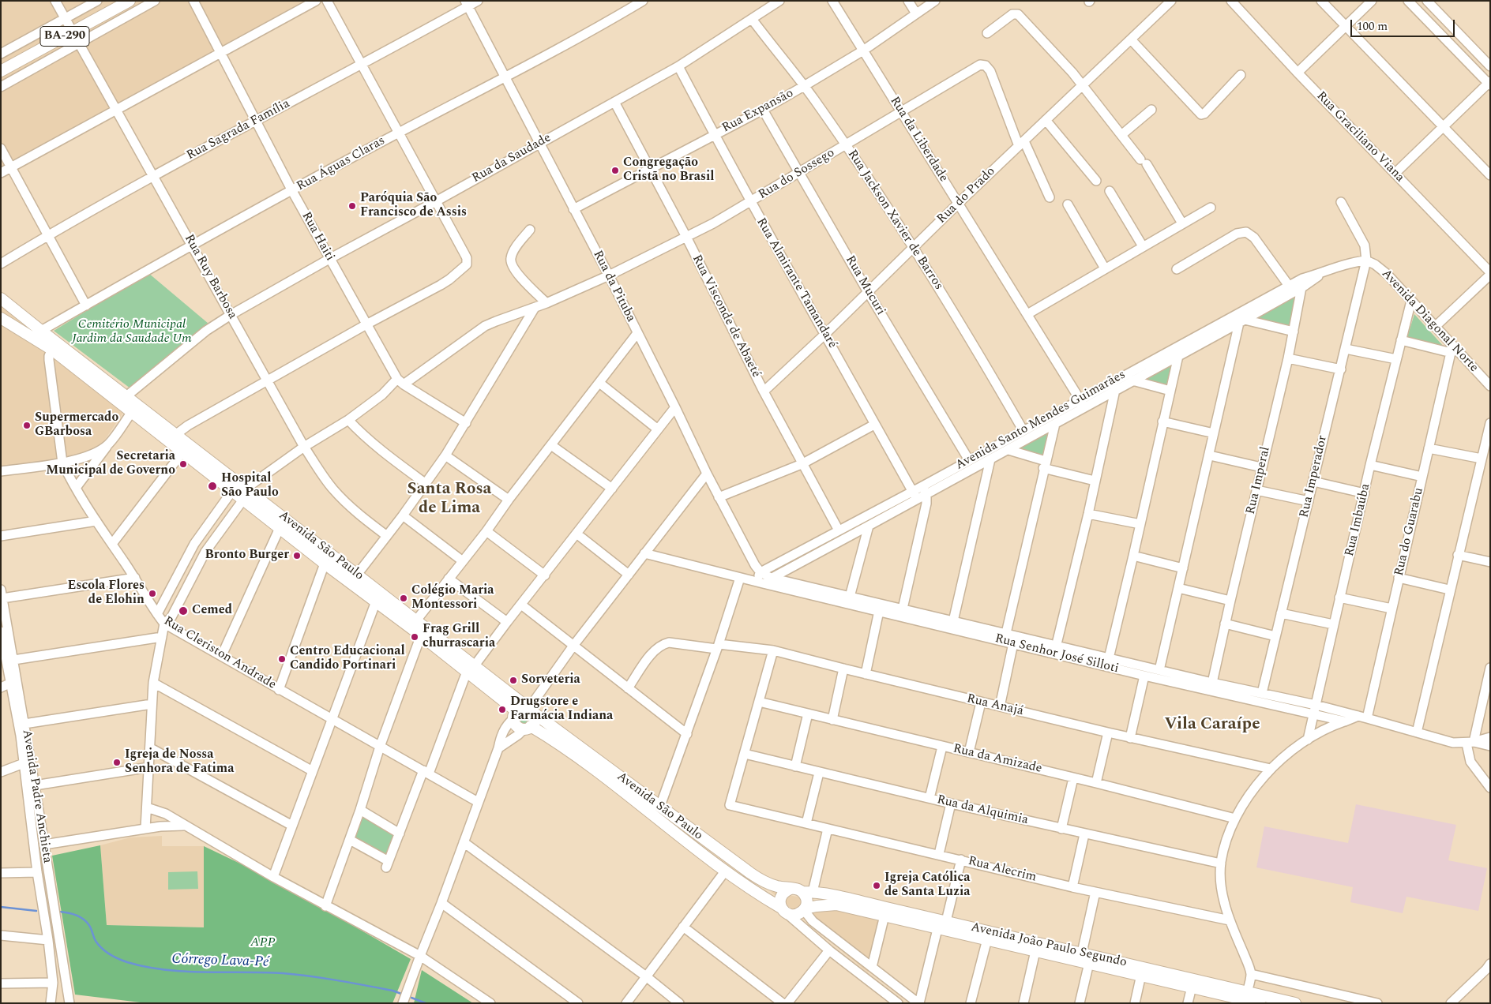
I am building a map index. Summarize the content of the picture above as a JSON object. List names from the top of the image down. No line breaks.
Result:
{"streets":{"main road":["BA-290","Avenida São Paulo","Avenida João Paulo Segundo"],"street":["Rua Expansão","Rua Sagrada Família","Rua Graciliano Viana","Rua da Liberdade","Rua da Saudade","Rua Águas Claras","Rua do Sossego","Rua do Prado","Rua Jackson Xavier de Barros","Rua Haiti","Rua Ruy Barbosa","Rua Almirante Tamandaré","Rua Mucuri","Rua da Pituba","Rua Visconde de Abaeté","Avenida Diagonal Norte","Avenida Santo Mendes Guimarães","Rua Imperador","Rua Imperal","Rua Imbaúba","Rua do Guarabu","Rua Cleriston Andrade","Rua Senhor José Silloti","Rua Anajá","Rua da Amizade","Avenida Padre Anchieta","Rua da Alquimia","Rua Alecrim"]},"crossings":[["BA-290","Rua Ruy Barbosa"],["Rua Expansão","Rua da Liberdade"],["Rua Expansão","Rua Jackson Xavier de Barros"],["Rua Expansão","Rua Almirante Tamandaré"],["Rua Expansão","Rua Mucuri"],["Rua Expansão","Rua da Pituba"],["Rua Expansão","Rua Visconde de Abaeté"],["Rua Sagrada Família","Rua Haiti"],["Rua Sagrada Família","Rua Ruy Barbosa"],["Rua Sagrada Família","Rua da Pituba"],["Rua da Liberdade","Rua do Sossego"],["Rua da Liberdade","Rua do Prado"],["Rua da Liberdade","Avenida Santo Mendes Guimarães"],["Rua da Saudade","Rua Jackson Xavier de Barros"],["Rua da Saudade","Rua Haiti"],["Rua da Saudade","Rua Ruy Barbosa"],["Rua da Saudade","Rua Almirante Tamandaré"],["Rua da Saudade","Rua da Pituba"],["Rua da Saudade","Rua Visconde de Abaeté"],["Rua da Saudade","Avenida São Paulo"],["Rua Águas Claras","Rua Haiti"],["Rua Águas Claras","Rua Ruy Barbosa"],["Rua Águas Claras","Rua da Pituba"],["Rua Águas Claras","Avenida São Paulo"],["Rua do Sossego","Rua do Prado"],["Rua do Sossego","Rua Jackson Xavier de Barros"],["Rua do Sossego","Rua Haiti"],["Rua do Sossego","Rua Ruy Barbosa"],["Rua do Sossego","Rua Almirante Tamandaré"],["Rua do Sossego","Rua Mucuri"],["Rua do Sossego","Rua da Pituba"],["Rua do Sossego","Rua Visconde de Abaeté"],["Rua do Sossego","Avenida São Paulo"],["Rua do Sossego","Rua Cleriston Andrade"],["Rua do Prado","Rua Jackson Xavier de Barros"],["Rua do Prado","Rua Almirante Tamandaré"],["Rua do Prado","Rua Mucuri"],["Rua do Prado","Rua Visconde de Abaeté"],["Rua Jackson Xavier de Barros","Avenida Santo Mendes Guimarães"],["Rua Almirante Tamandaré","Avenida Santo Mendes Guimarães"],["Rua Mucuri","Avenida Santo Mendes Guimarães"],["Rua da Pituba","Avenida Santo Mendes Guimarães"],["Rua da Pituba","Rua Senhor José Silloti"],["Rua Visconde de Abaeté","Avenida Santo Mendes Guimarães"],["Avenida Diagonal Norte","Avenida Santo Mendes Guimarães"],["Avenida Diagonal Norte","Rua Imperador"],["Avenida Diagonal Norte","Rua Imbaúba"],["Avenida Diagonal Norte","Rua do Guarabu"],["Avenida Santo Mendes Guimarães","Rua Imperador"],["Avenida Santo Mendes Guimarães","Rua Imperal"],["Avenida Santo Mendes Guimarães","Rua Senhor José Silloti"],["Rua Imperador","Rua Senhor José Silloti"],["Rua Imperal","Rua Senhor José Silloti"],["Rua Imbaúba","Rua Senhor José Silloti"],["Rua do Guarabu","Rua Senhor José Silloti"],["Avenida São Paulo","Rua Cleriston Andrade"],["Avenida São Paulo","Avenida João Paulo Segundo"],["Rua da Alquimia","Rua Alecrim"]],"districts":["Santa Rosa de Lima","Vila Caraípe"],"water":["Córrego Lava-Pé"],"parks":["Cemitério Municipal Jardim da Saudade Um","APP"],"places":["Congregação Cristã no Brasil","Paróquia São Francisco de Assis","Supermercado GBarbosa","Secretaria Municipal de Governo","Hospital São Paulo","Bronto Burger","Escola Flores de Elohin","Colégio Maria Montessori","Cemed","Frag Grill churrascaria","Centro Educacional Candido Portinari","Sorveteria","Drugstore e Farmácia Indiana","Igreja de Nossa Senhora de Fatima","Igreja Católica de Santa Luzia"],"scale_bar":"100 m"}
